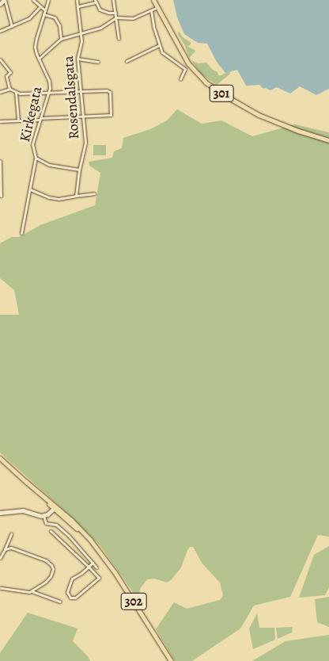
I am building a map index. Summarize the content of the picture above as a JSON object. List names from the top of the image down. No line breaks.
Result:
{"streets":{"main road":["301","302"],"street":["Rosendalsgata","Kirkegata"]}}
